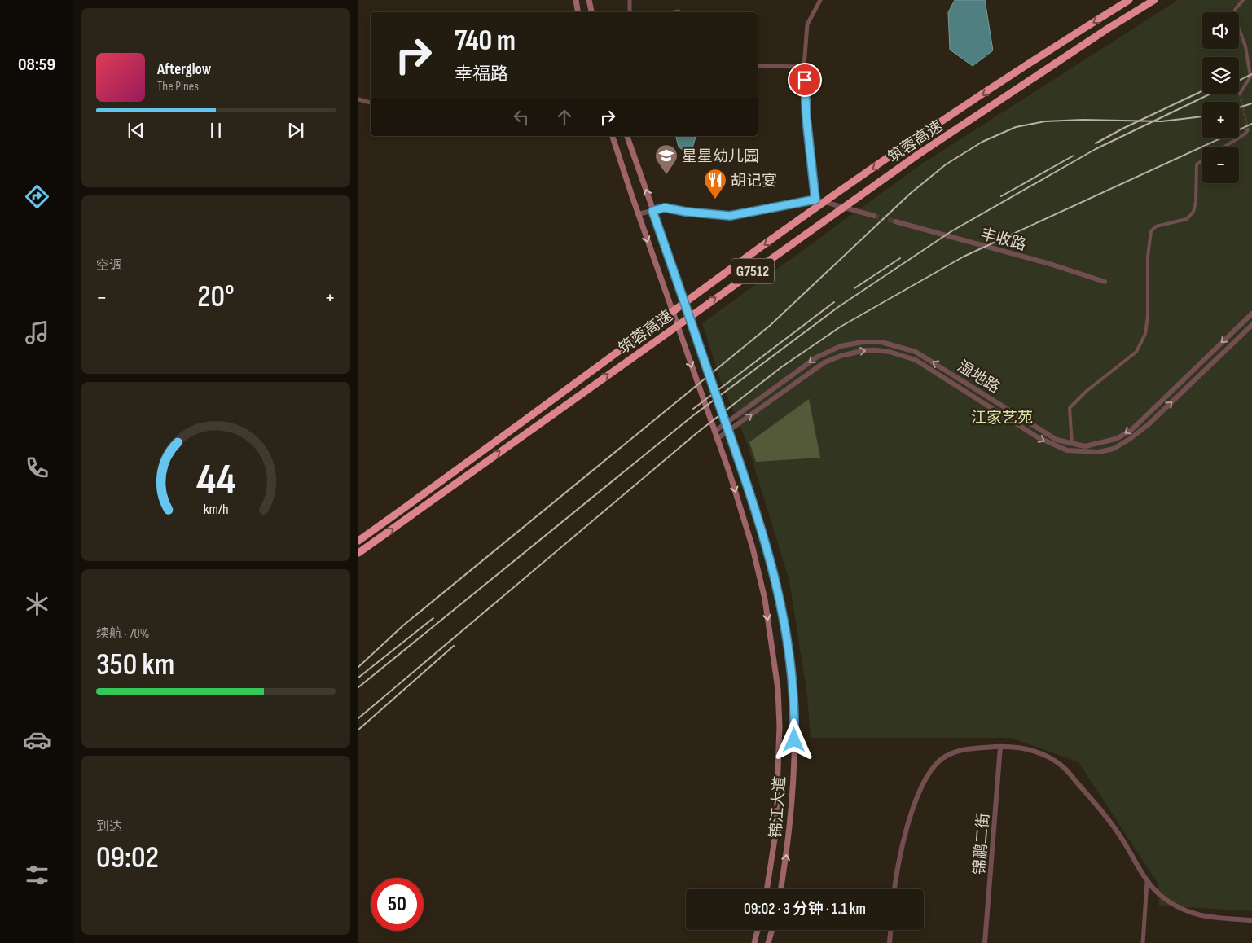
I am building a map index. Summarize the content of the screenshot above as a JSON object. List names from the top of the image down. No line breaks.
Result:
{"streets":{"highway":["筑蓉高速","G7512"],"main road":["锦江大道"],"street":["丰收路","湿地路","锦鹏二街"]},"crossings":[["湿地路","锦江大道"]],"parks":["江家艺苑"],"places":{"school or university":["星星幼儿园"],"restaurant":["胡记宴"]},"page":{"tabs":"08:59","map_buttons":["+","−"],"turn":["740 m","幸福路"],"song":["Afterglow","The Pines"],"tile":["空调",["续航 · 70%","350 km"],["到达","09:02"]],"heat":["−","20°","+"],"limit":"50","trip":"09:02 · 3 分钟 · 1.1 km","gauge":["44","km/h"]}}
